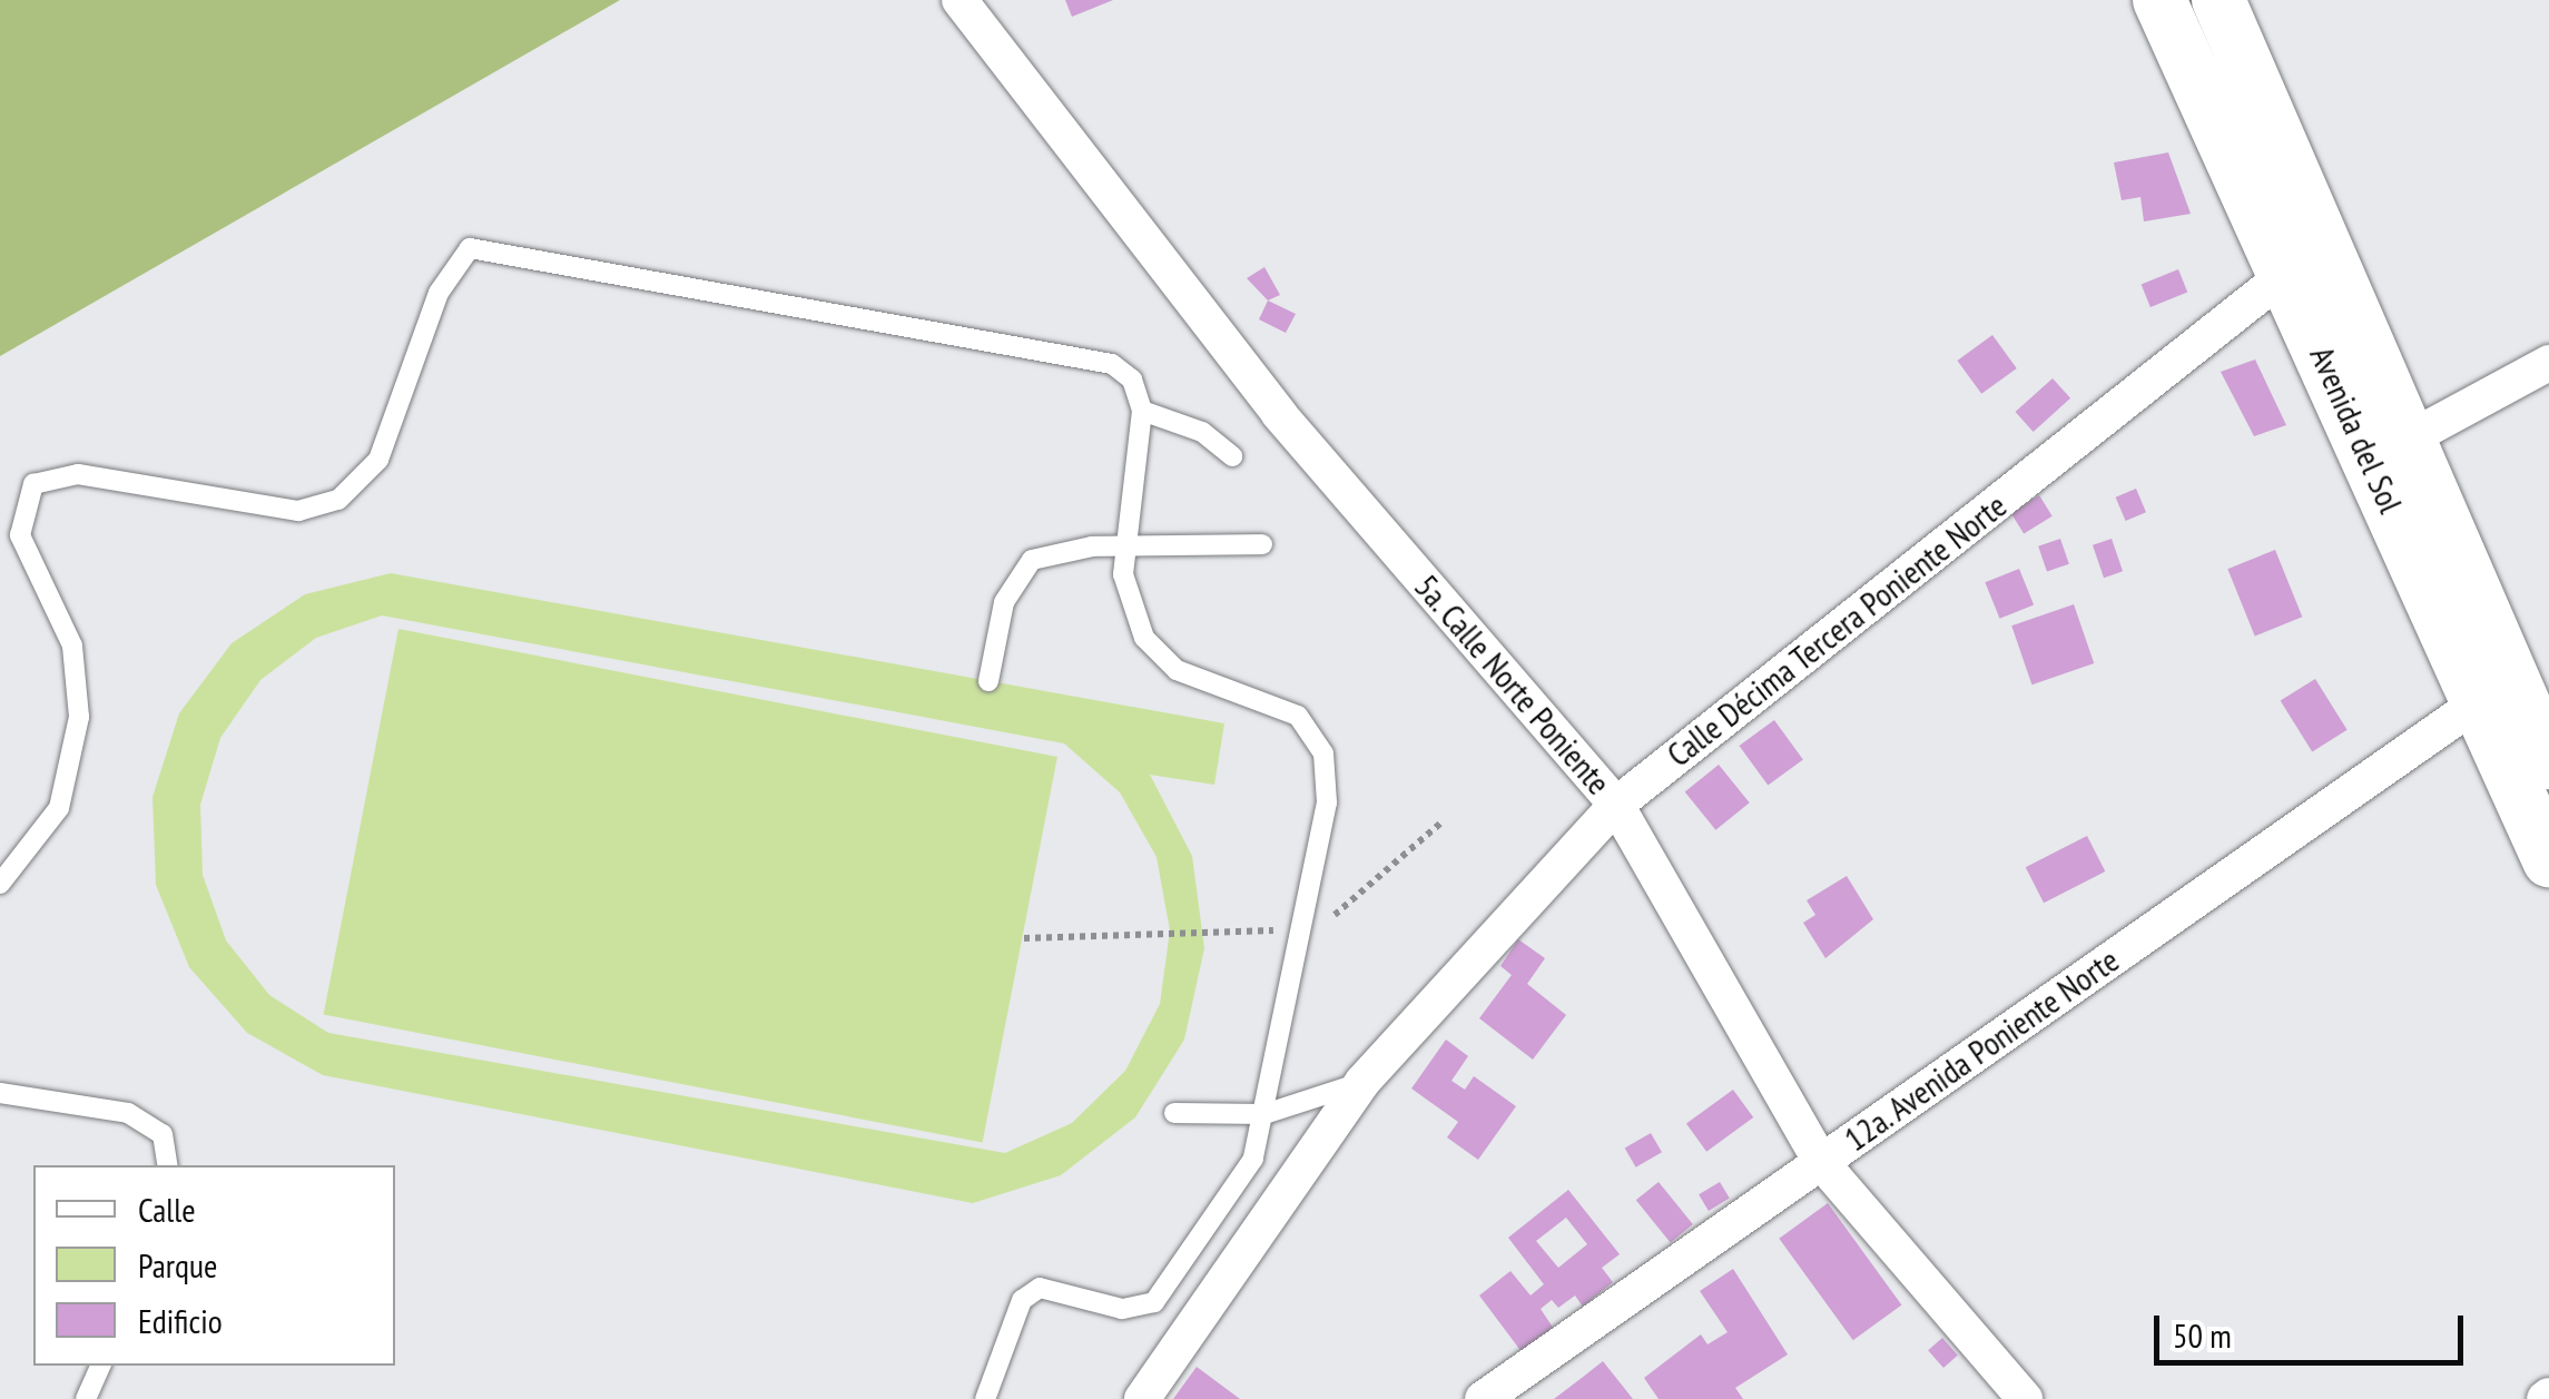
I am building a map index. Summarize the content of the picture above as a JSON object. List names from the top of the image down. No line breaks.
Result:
{"streets":{"main road":["Avenida del Sol"],"street":["Calle Décima Tercera Poniente Norte","5a. Calle Norte Poniente","12a. Avenida Poniente Norte"]},"crossings":[["Avenida del Sol","Calle Décima Tercera Poniente Norte"],["Avenida del Sol","12a. Avenida Poniente Norte"],["Calle Décima Tercera Poniente Norte","5a. Calle Norte Poniente"],["5a. Calle Norte Poniente","12a. Avenida Poniente Norte"]],"legend":["Calle","Parque","Edificio"],"scale_bar":"50 m"}
